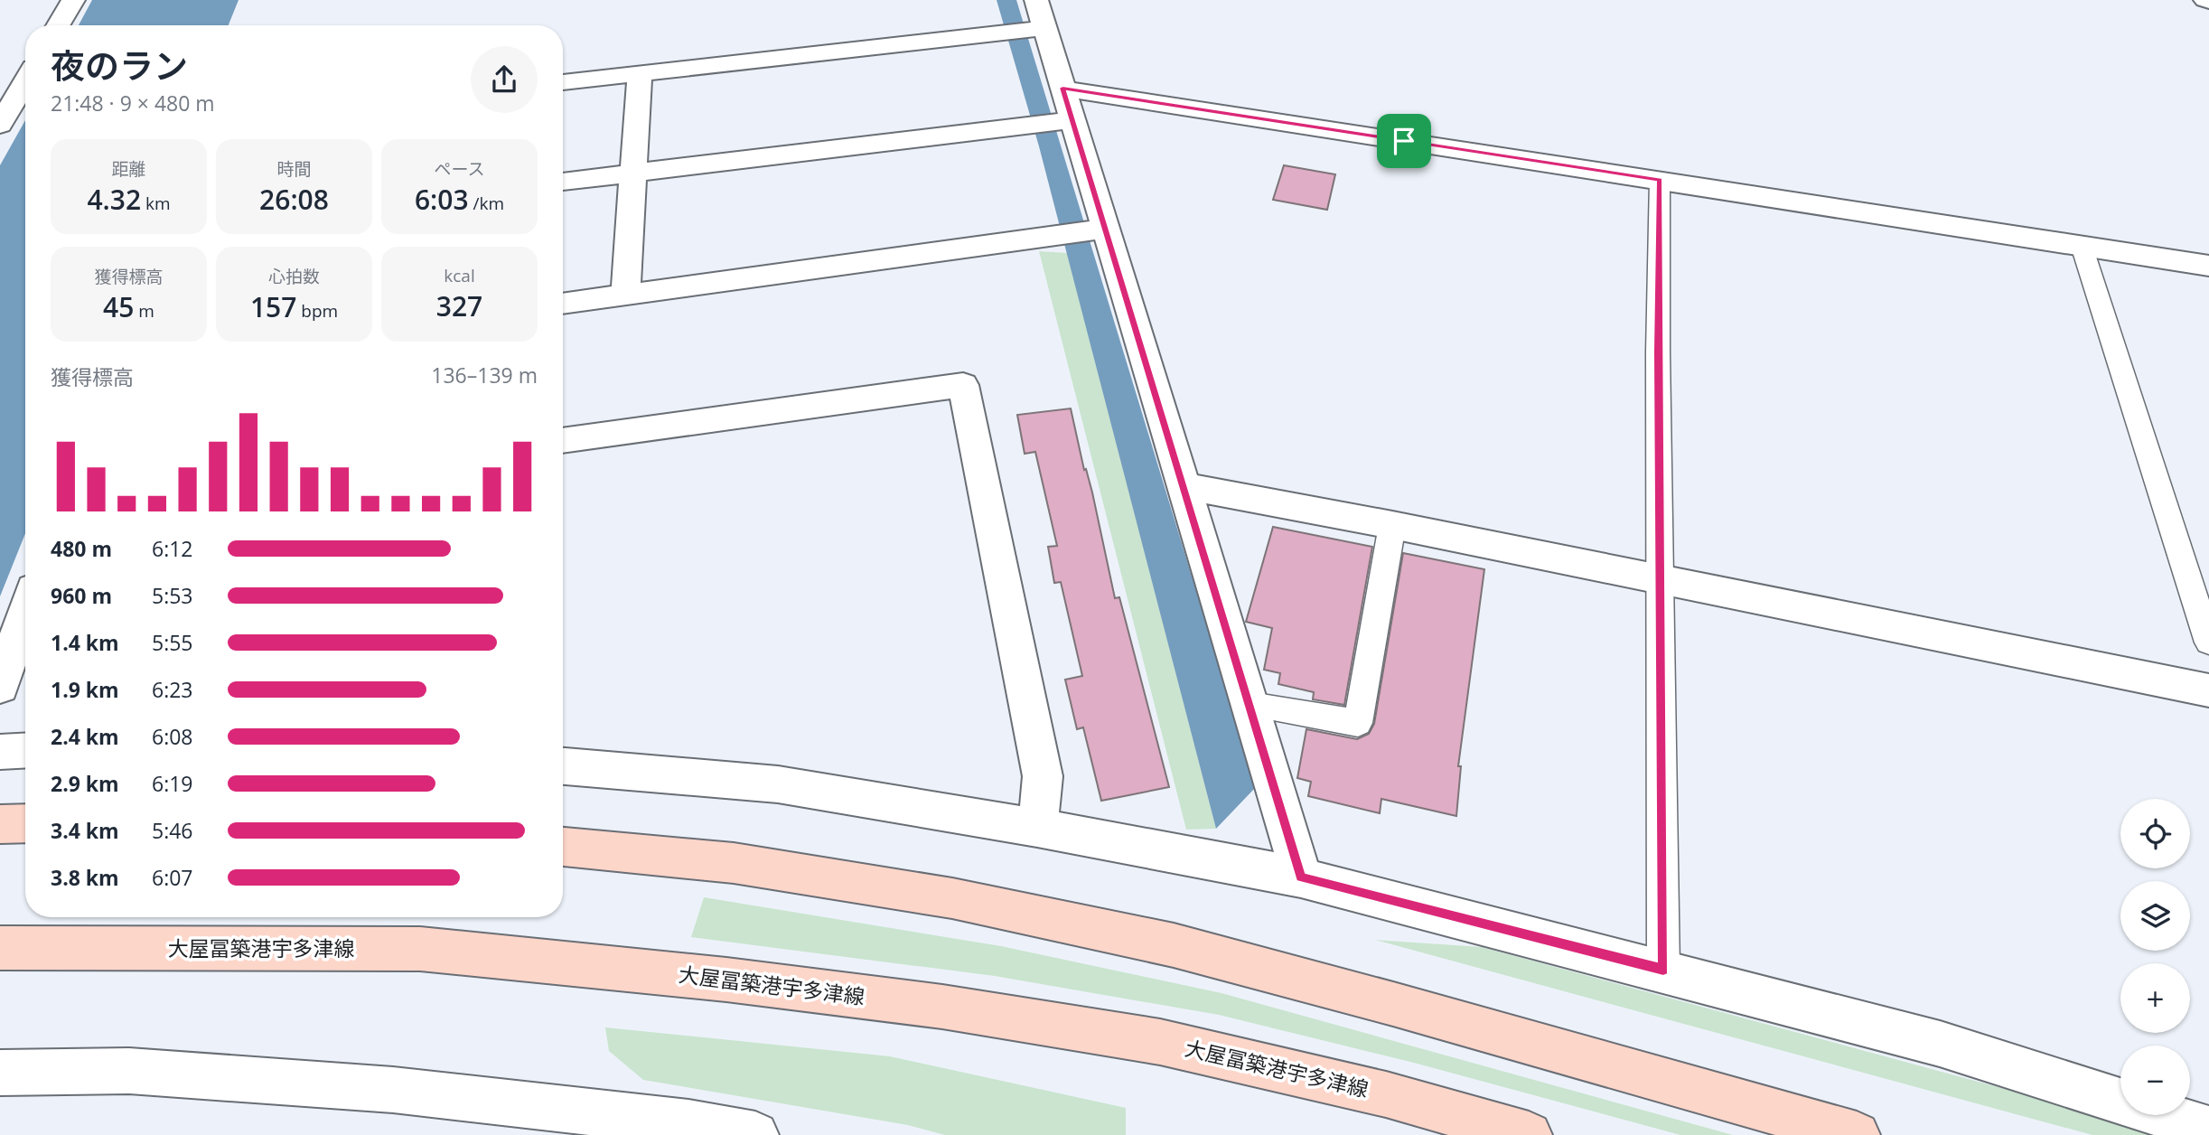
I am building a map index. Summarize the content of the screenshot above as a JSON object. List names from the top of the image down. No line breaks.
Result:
{"streets":{"main road":["大屋冨築港宇多津線"]},"page":{"heading":["夜のラン","21:48 · 9 × 480 m"],"stats":[["距離","4.32 km"],["時間","26:08"],["ペース","6:03 /km"],["獲得標高","45 m"],["心拍数","157 bpm"],["kcal","327"]],"chart":["獲得標高","136–139 m"],"list":[{"name":"480 m","note":"6:12"},{"name":"960 m","note":"5:53"},{"name":"1.4 km","note":"5:55"},{"name":"1.9 km","note":"6:23"},{"name":"2.4 km","note":"6:08"},{"name":"2.9 km","note":"6:19"},{"name":"3.4 km","note":"5:46"},{"name":"3.8 km","note":"6:07"}],"map_buttons":["+","−"]}}
